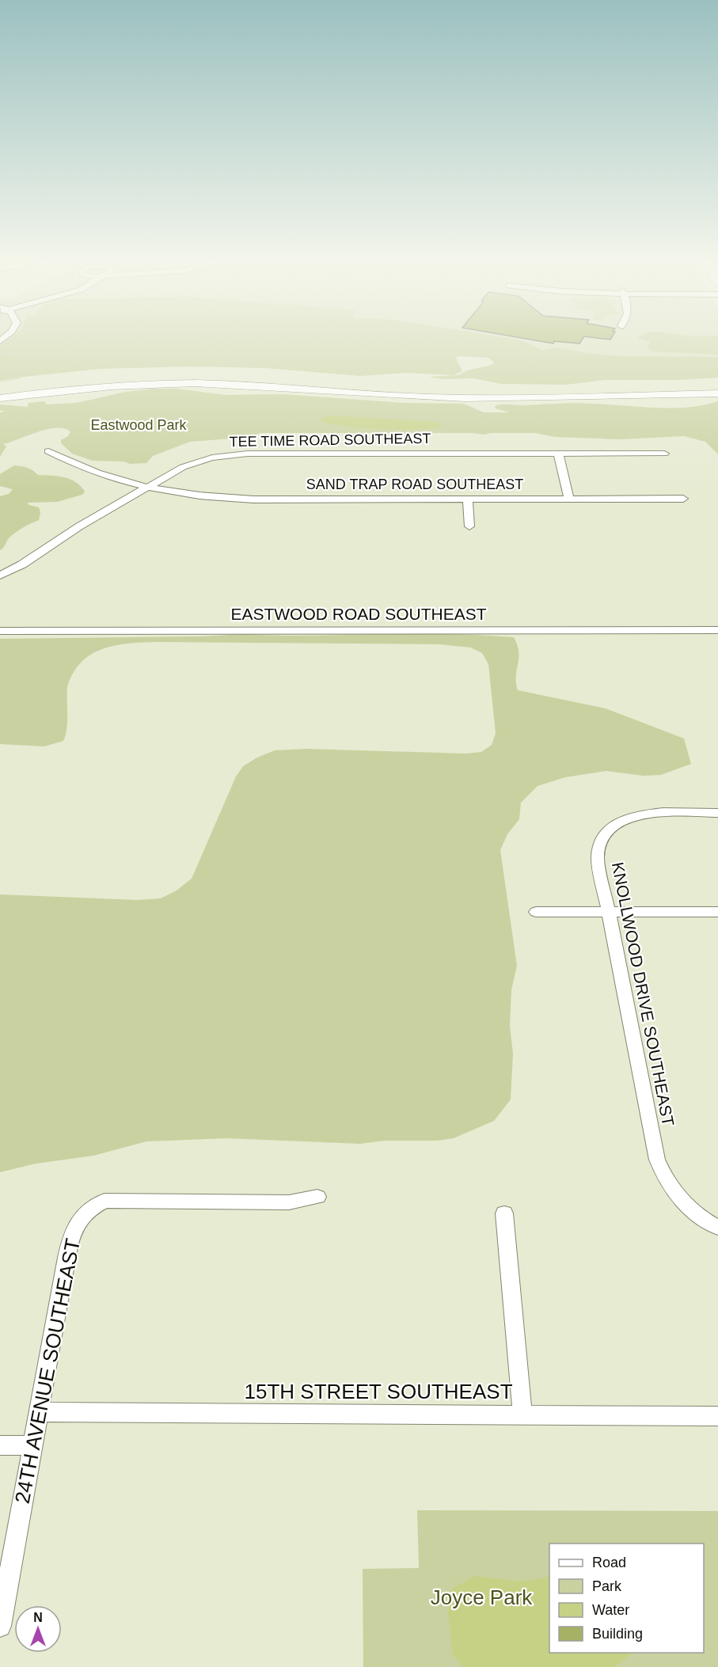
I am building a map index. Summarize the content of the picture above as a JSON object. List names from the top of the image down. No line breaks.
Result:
{"streets":{"street":["TEE TIME ROAD SOUTHEAST","SAND TRAP ROAD SOUTHEAST","EASTWOOD ROAD SOUTHEAST","KNOLLWOOD DRIVE SOUTHEAST","24TH AVENUE SOUTHEAST","15TH STREET SOUTHEAST"]},"crossings":[["TEE TIME ROAD SOUTHEAST","SAND TRAP ROAD SOUTHEAST"],["24TH AVENUE SOUTHEAST","15TH STREET SOUTHEAST"]],"parks":["Eastwood Park","Joyce Park"],"legend":["Road","Park","Water","Building"],"north":"top"}
